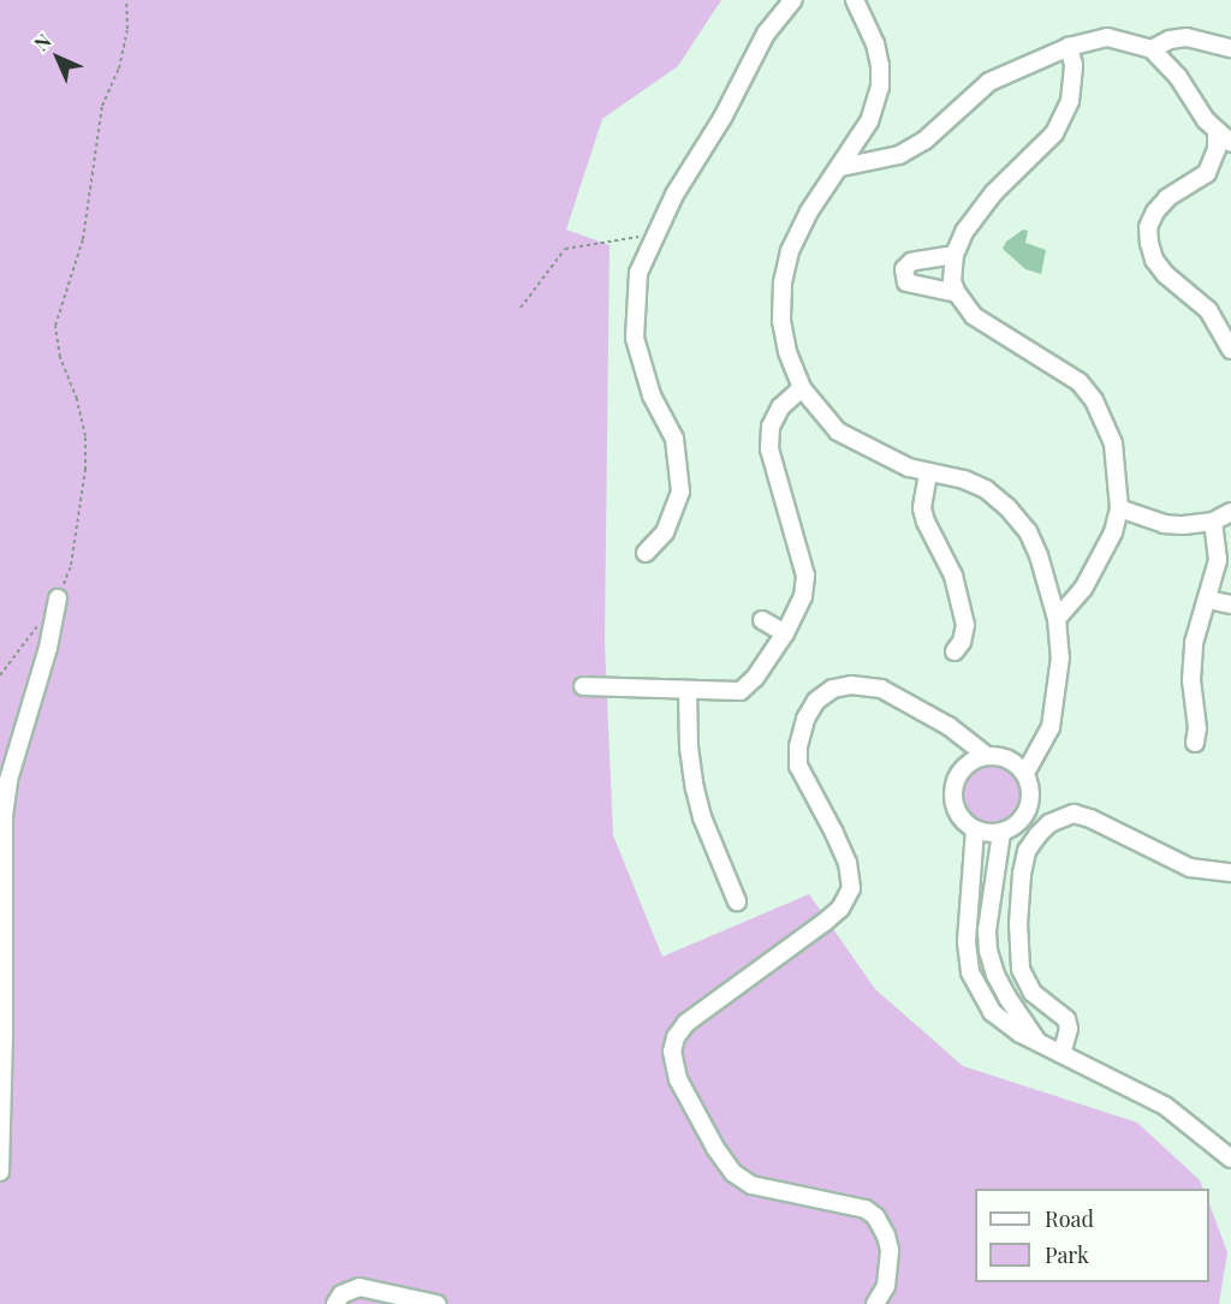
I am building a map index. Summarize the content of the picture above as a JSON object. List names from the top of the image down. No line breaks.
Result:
{"legend":["Road","Park"],"north":"top left"}
